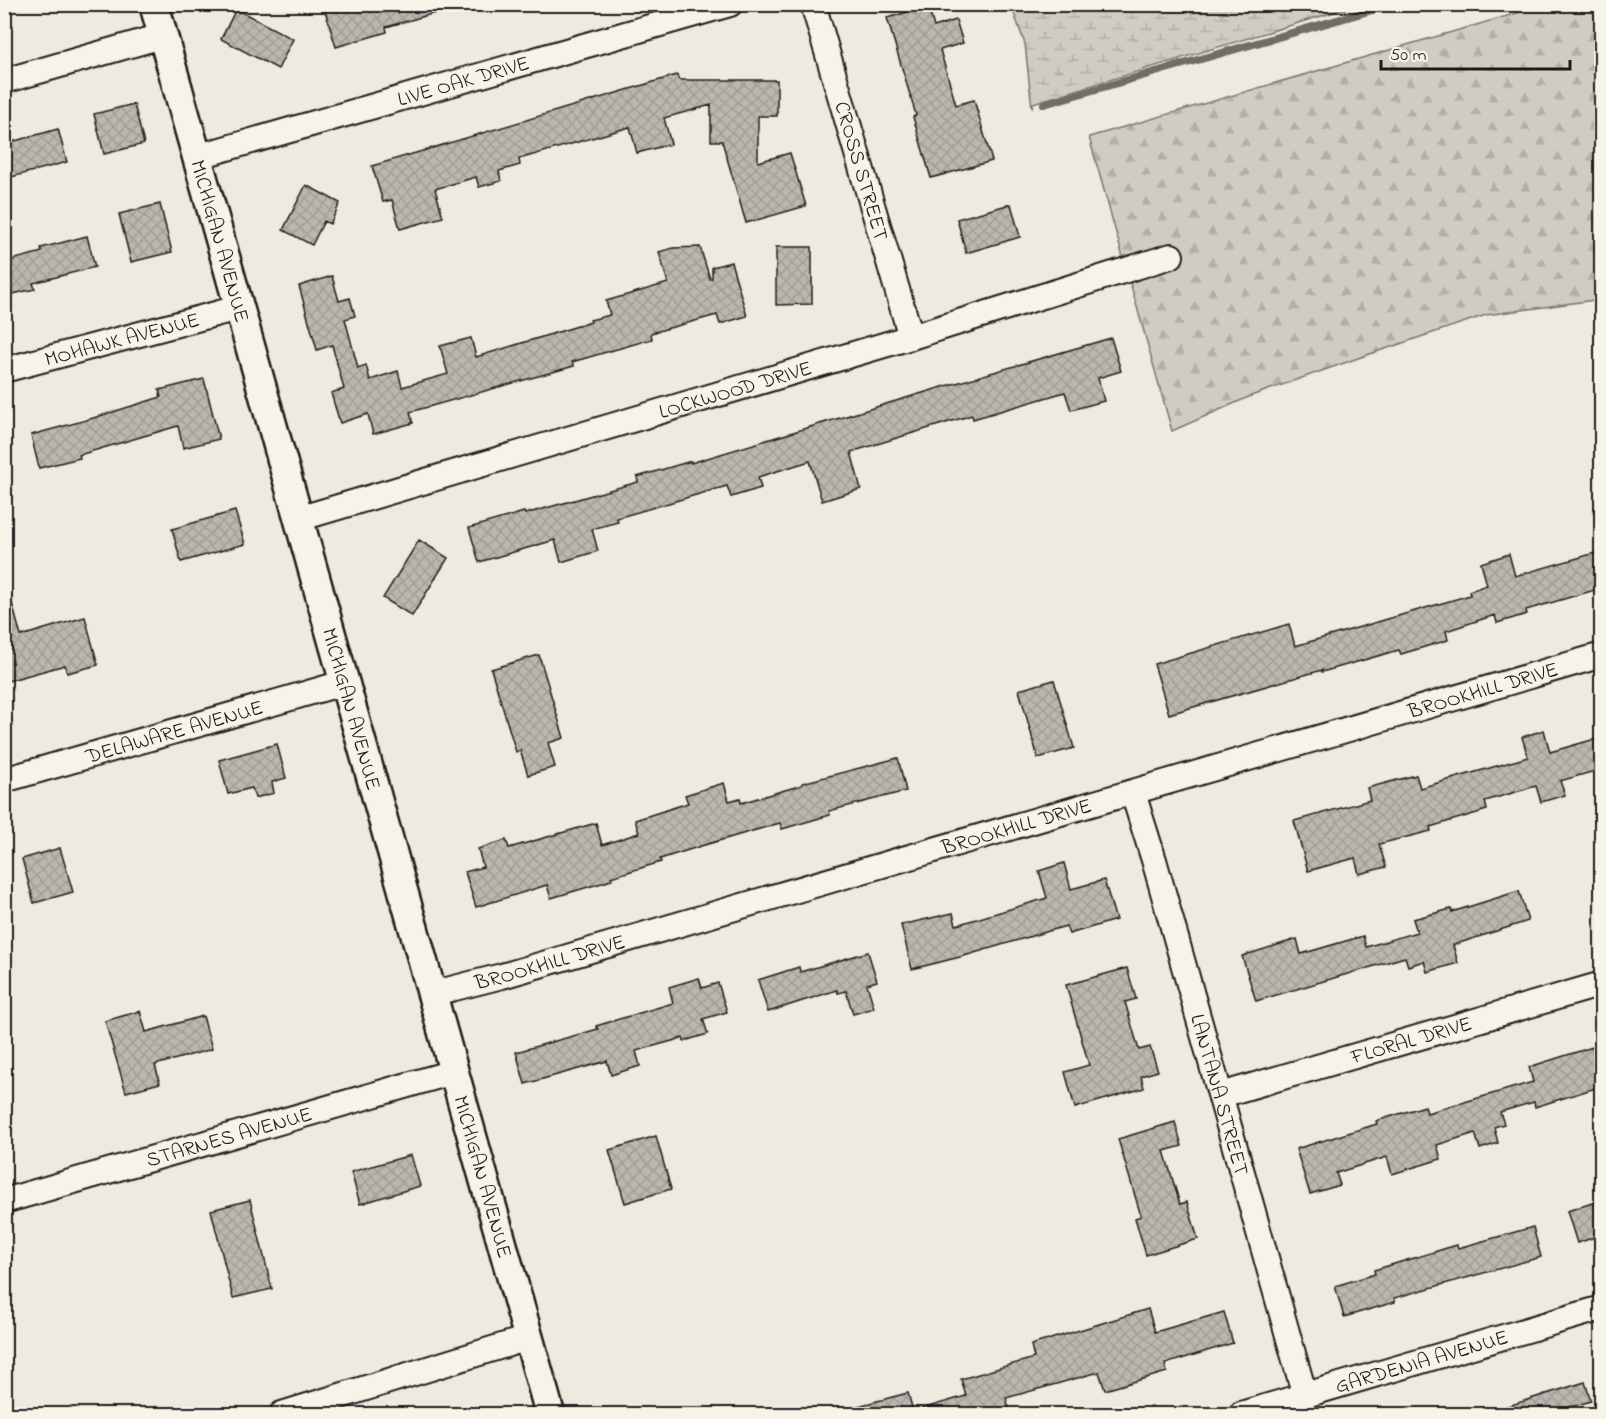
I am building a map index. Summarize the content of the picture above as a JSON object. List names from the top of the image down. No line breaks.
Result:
{"streets":{"street":["LIVE OAK DRIVE","CROSS STREET","MICHIGAN AVENUE","MOHAWK AVENUE","LOCKWOOD DRIVE","BROOKHILL DRIVE","DELAWARE AVENUE","FLORAL DRIVE","LANTANA STREET","STARNES AVENUE","GARDENIA AVENUE"]},"crossings":[["LIVE OAK DRIVE","MICHIGAN AVENUE"],["CROSS STREET","LOCKWOOD DRIVE"],["MICHIGAN AVENUE","MOHAWK AVENUE"],["MICHIGAN AVENUE","LOCKWOOD DRIVE"],["MICHIGAN AVENUE","BROOKHILL DRIVE"],["MICHIGAN AVENUE","DELAWARE AVENUE"],["MICHIGAN AVENUE","STARNES AVENUE"],["BROOKHILL DRIVE","LANTANA STREET"],["FLORAL DRIVE","LANTANA STREET"],["LANTANA STREET","GARDENIA AVENUE"]],"scale_bar":"50 m"}
